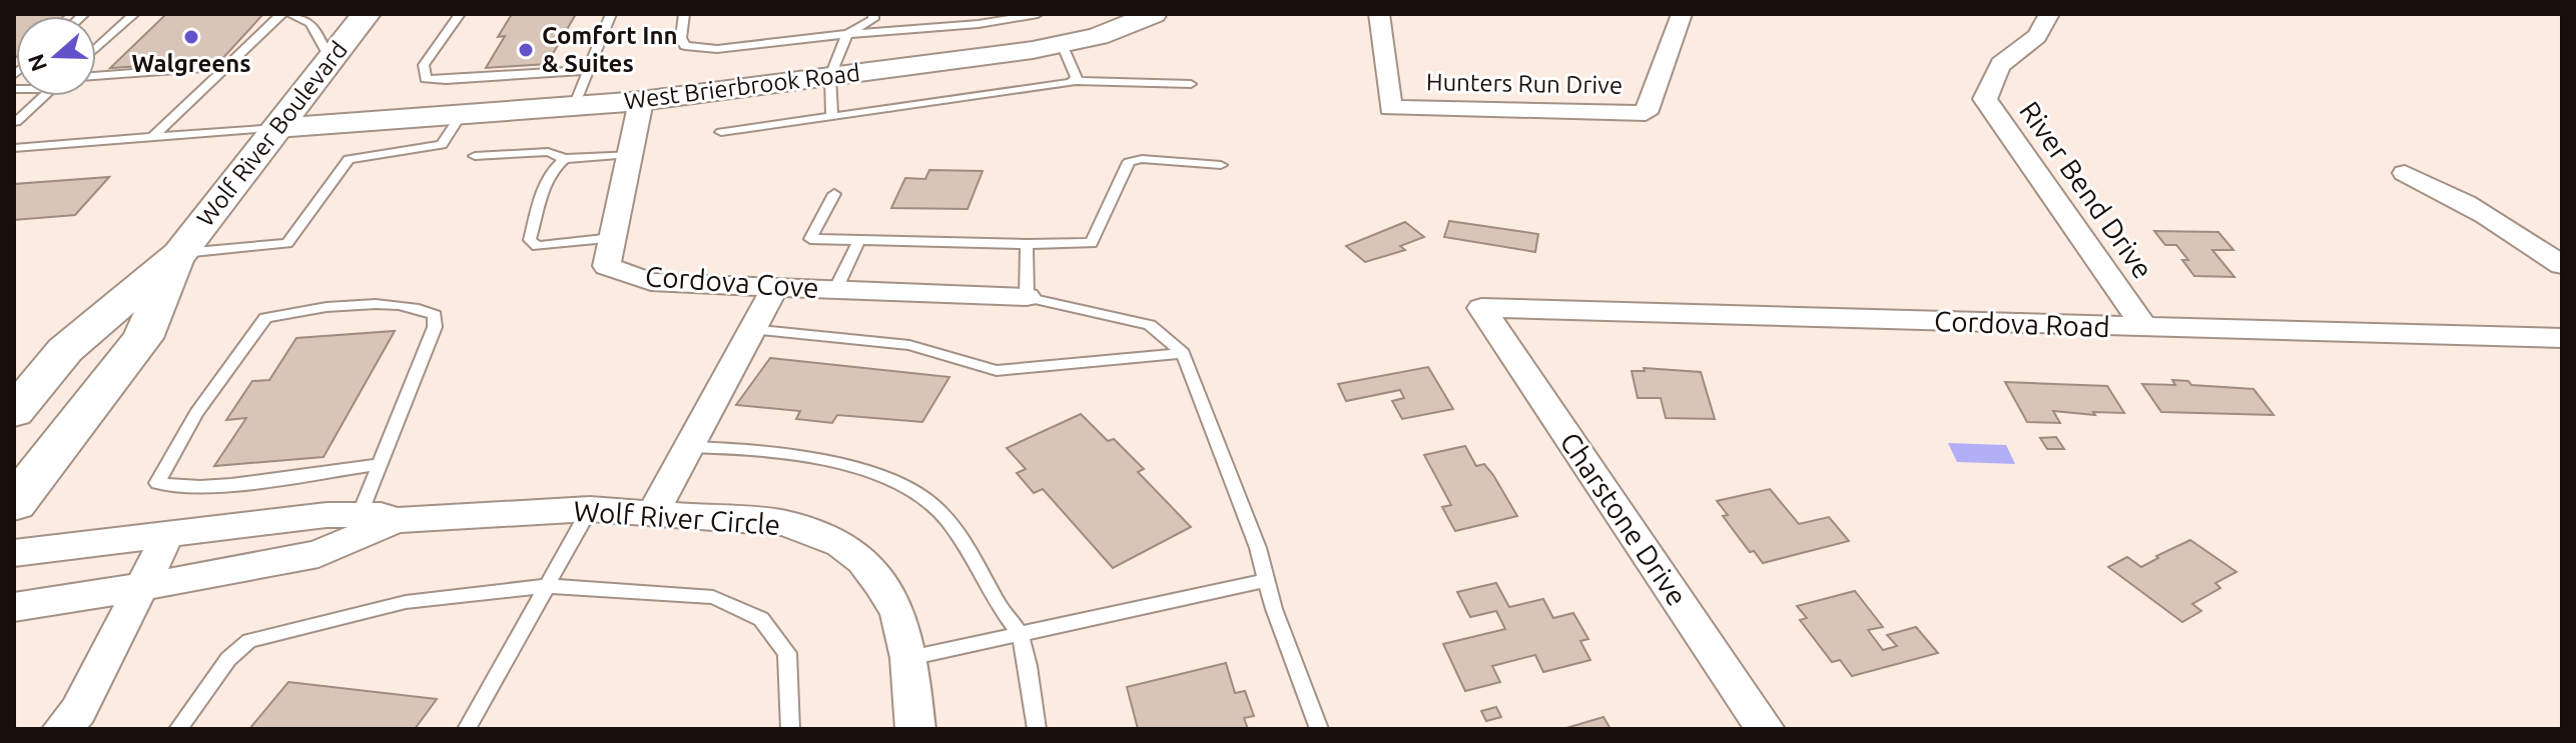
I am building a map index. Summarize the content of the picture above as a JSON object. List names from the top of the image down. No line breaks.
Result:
{"streets":{"main road":["Wolf River Boulevard"],"street":["Hunters Run Drive","West Brierbrook Road","River Bend Drive","Cordova Cove","Cordova Road","Wolf River Circle","Charstone Drive"]},"crossings":[["West Brierbrook Road","Wolf River Boulevard"],["West Brierbrook Road","Cordova Cove"],["River Bend Drive","Cordova Road"],["Cordova Road","Charstone Drive"]],"places":["Walgreens","Comfort Inn & Suites"],"north":"left"}
